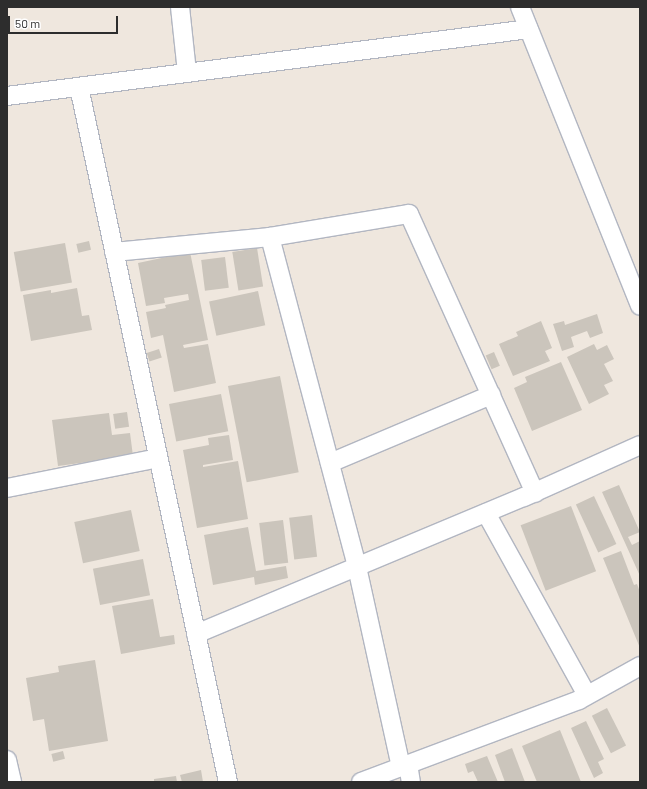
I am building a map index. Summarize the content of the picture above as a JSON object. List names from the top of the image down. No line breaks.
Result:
{"scale_bar":"50 m"}
